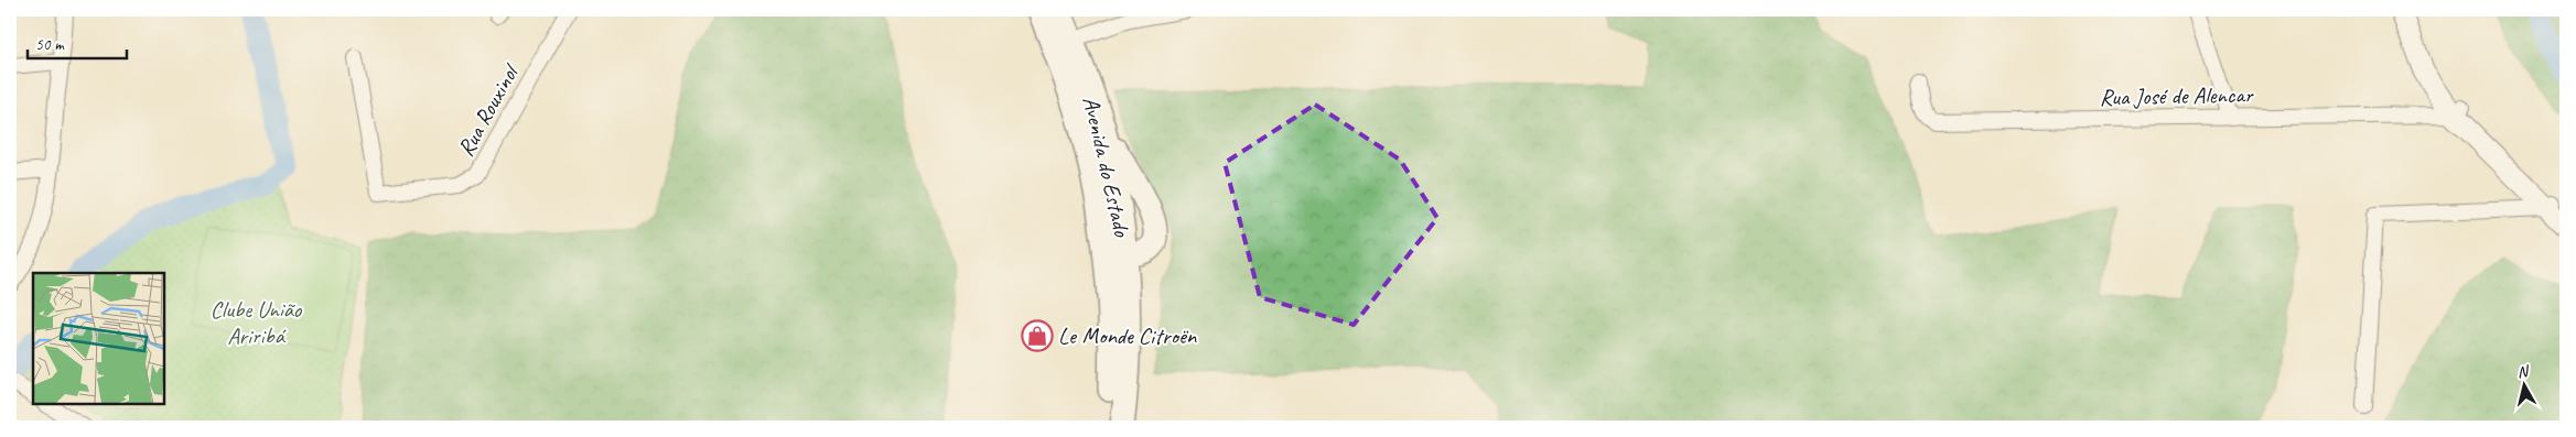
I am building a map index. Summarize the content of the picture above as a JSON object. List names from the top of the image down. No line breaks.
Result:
{"streets":{"main road":["Avenida do Estado"],"street":["Rua José de Alencar","Rua Rouxinol"]},"parks":["Clube União Ariribá"],"places":{"shop":["Le Monde Citroën"]},"scale_bar":"50 m","north":"top"}
